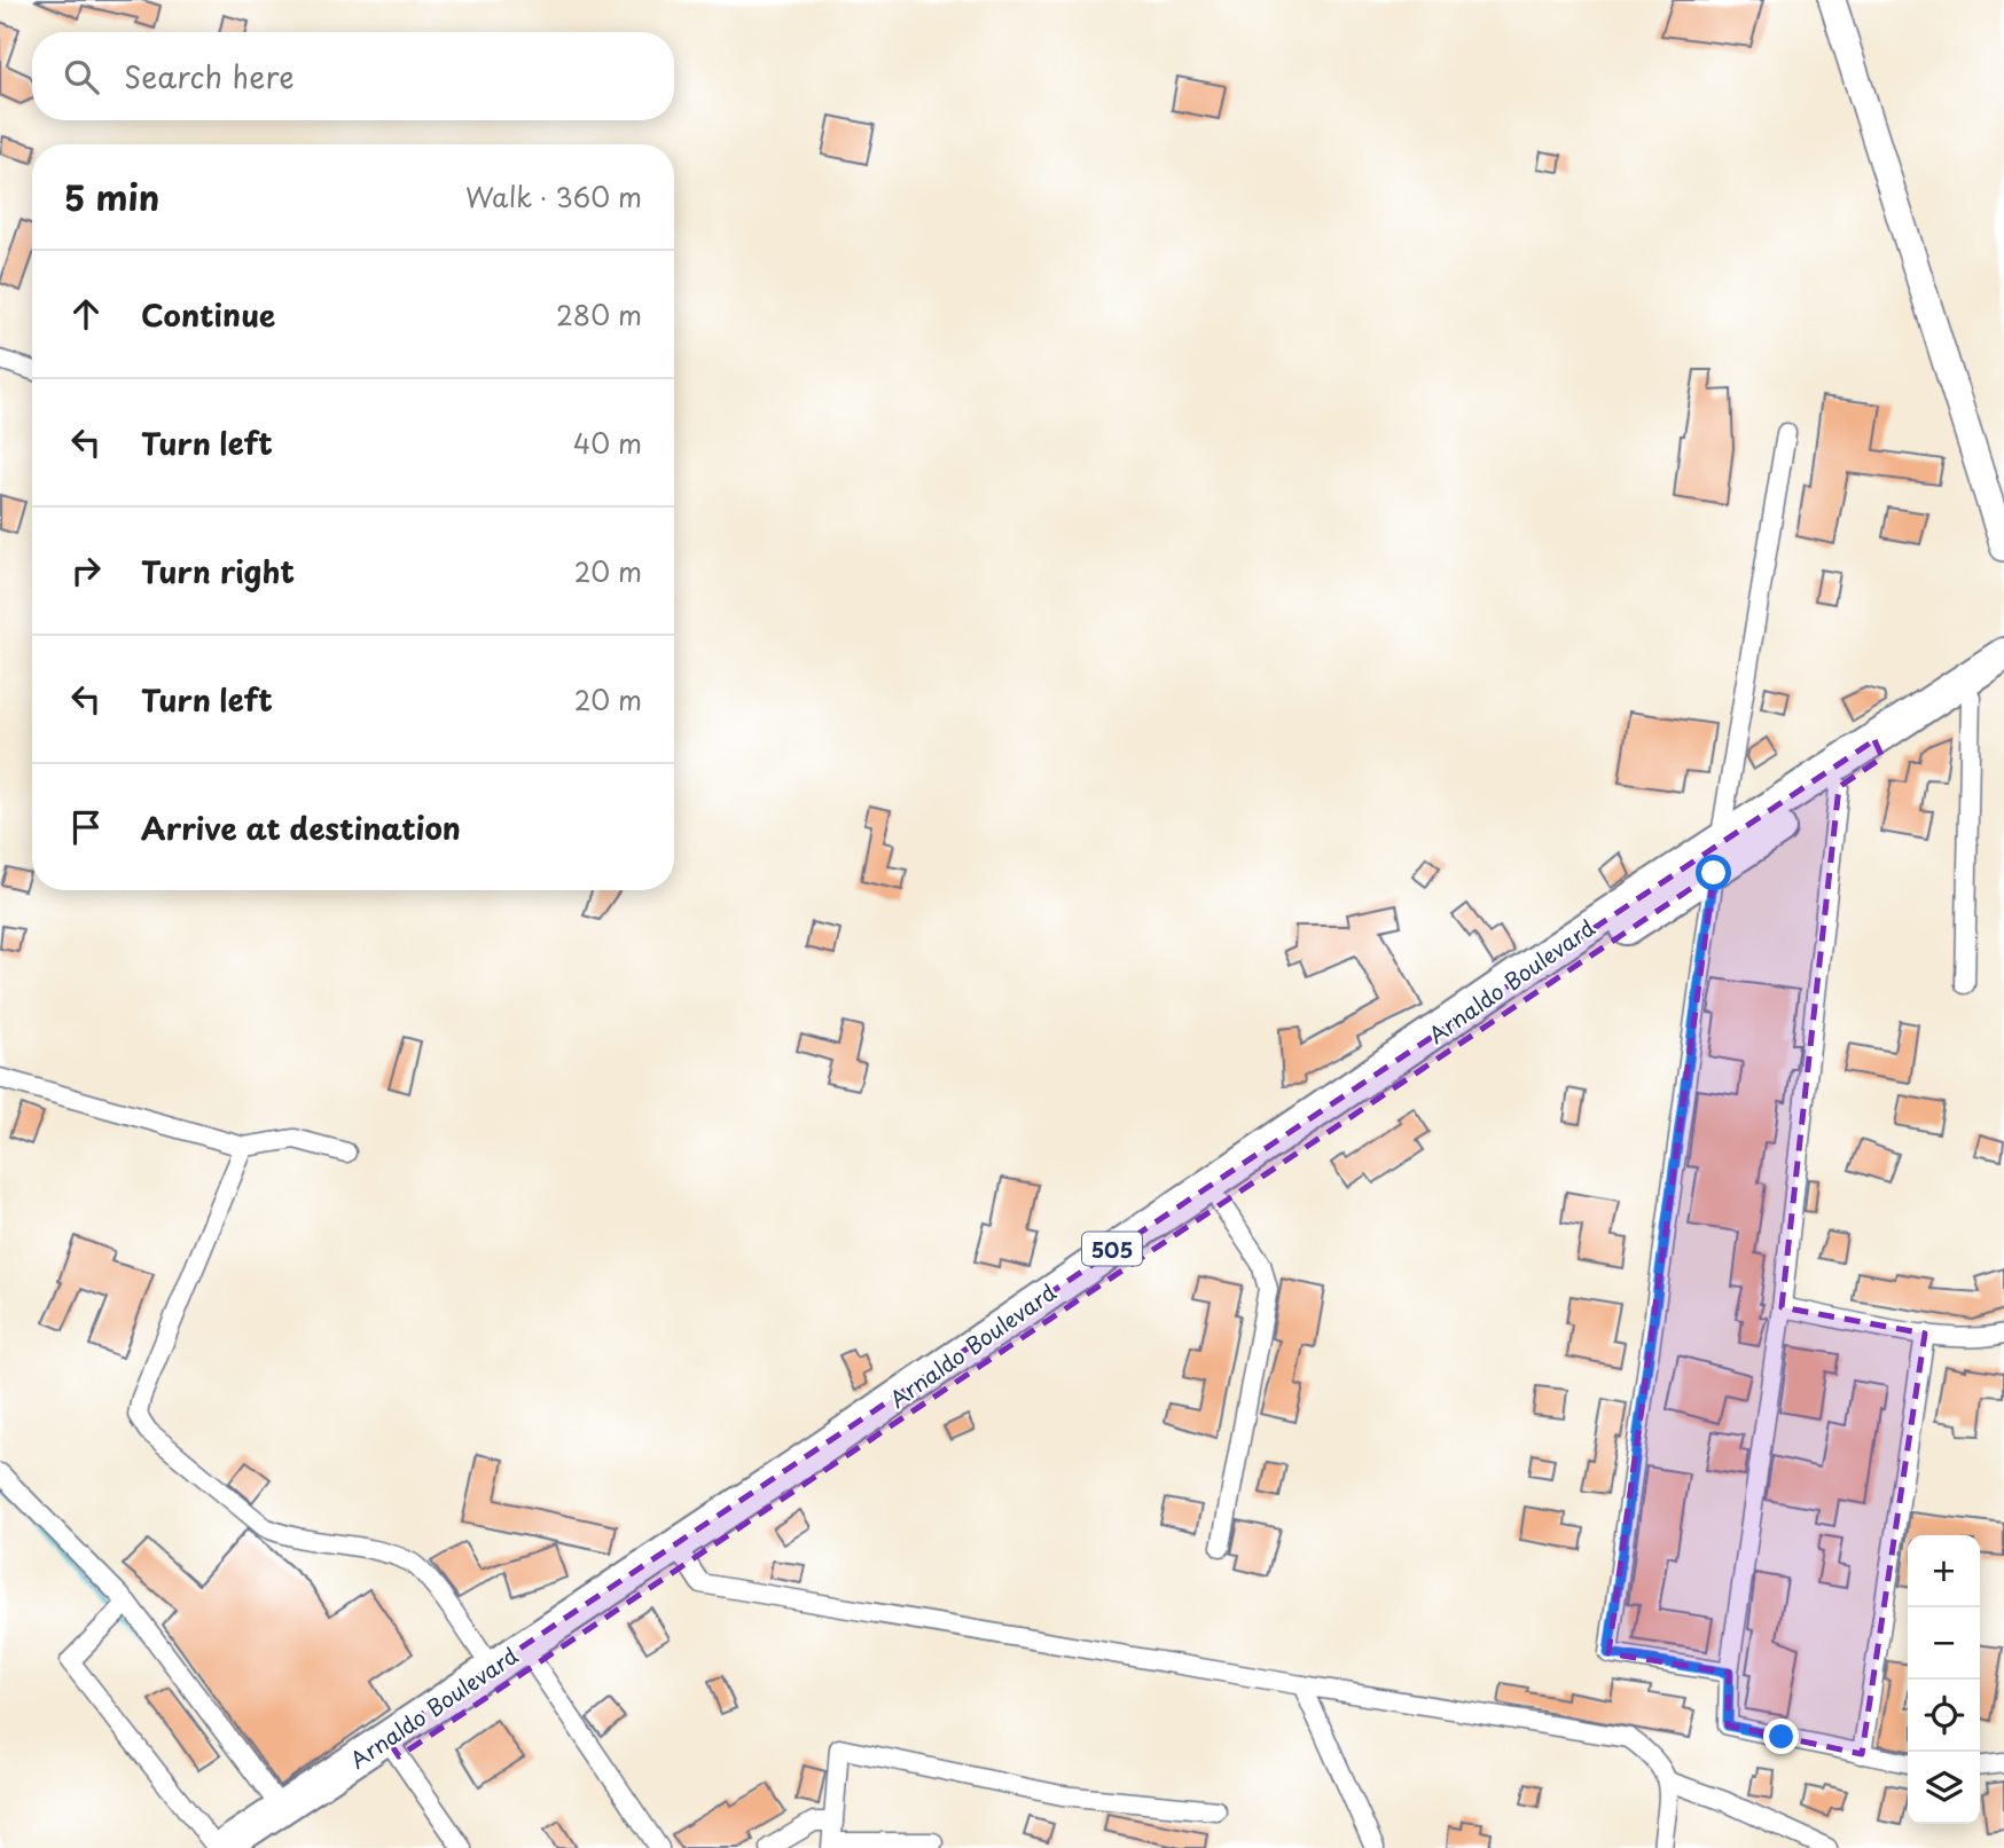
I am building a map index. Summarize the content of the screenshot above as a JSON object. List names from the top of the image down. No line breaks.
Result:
{"streets":{"highway":["Arnaldo Boulevard","505"]},"page":{"search":"Search here","heading":["5 min","Walk · 360 m"],"list":[["Continue","280 m"],["Turn left","40 m"],["Turn right","20 m"],["Turn left","20 m"],"Arrive at destination"],"map_buttons":["+","−"]}}
